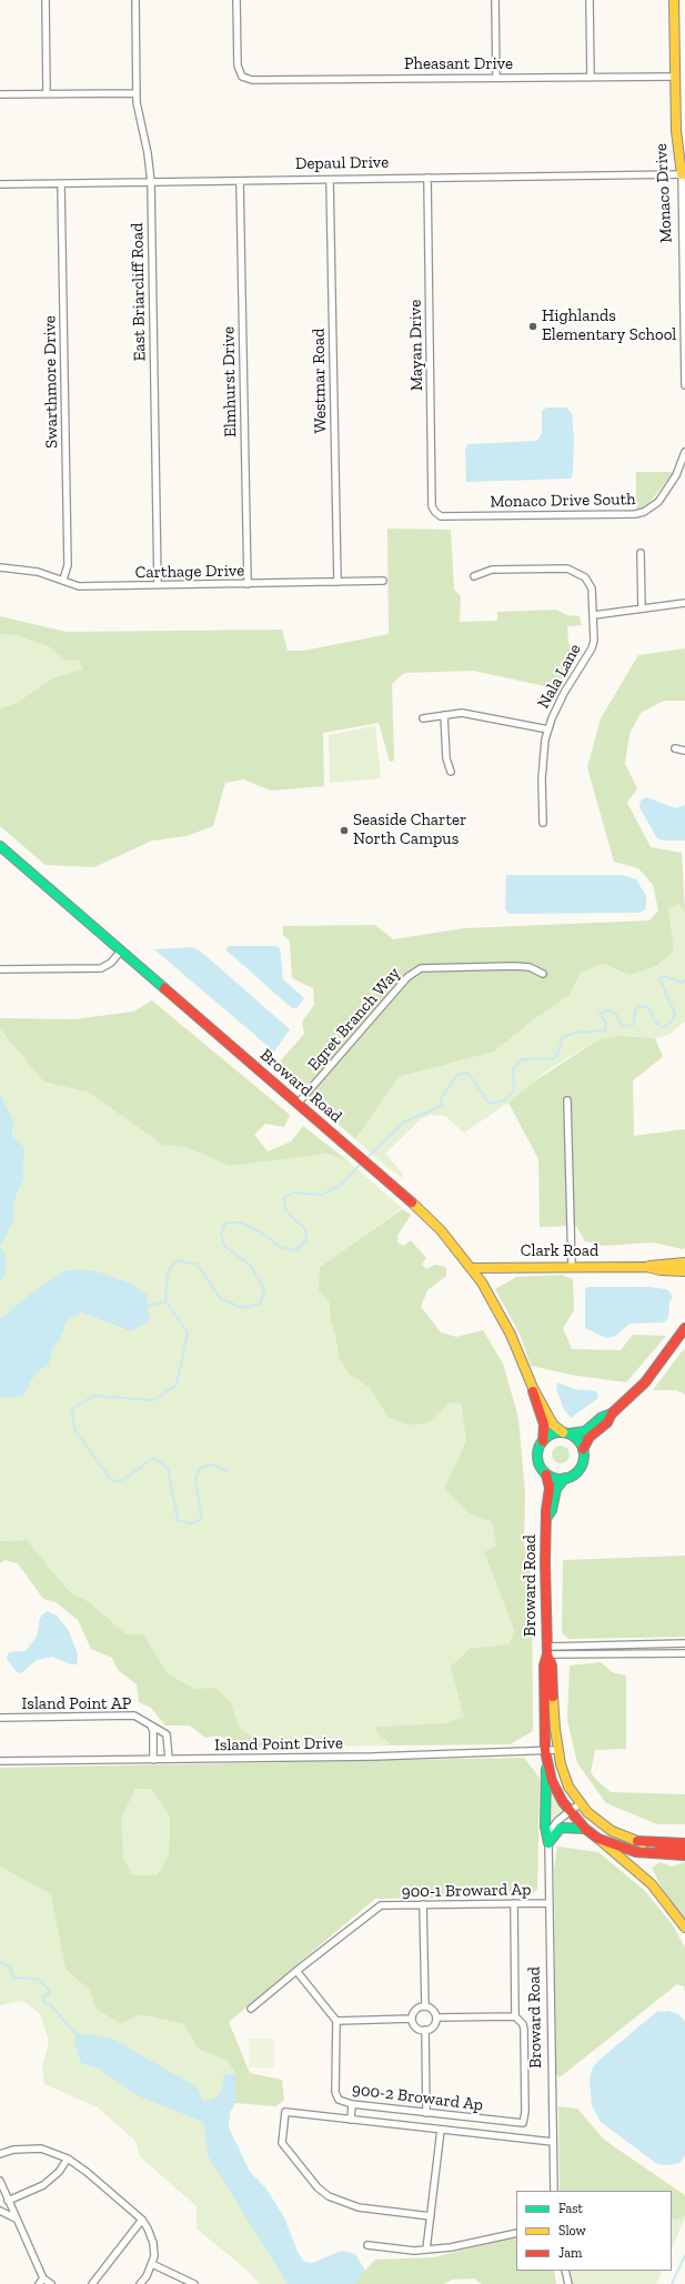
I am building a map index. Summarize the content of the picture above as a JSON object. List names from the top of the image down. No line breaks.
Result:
{"streets":{"main road":["Monaco Drive","Broward Road","Clark Road"],"street":["Pheasant Drive","Depaul Drive","East Briarcliff Road","Mayan Drive","Westmar Road","Swarthmore Drive","Elmhurst Drive","Monaco Drive South","Carthage Drive","Nala Lane","Egret Branch Way","Island Point AP","Island Point Drive","900-1 Broward Ap","900-2 Broward Ap"]},"crossings":[["Pheasant Drive","Monaco Drive"],["Depaul Drive","Monaco Drive"],["Depaul Drive","East Briarcliff Road"],["Depaul Drive","Mayan Drive"],["Depaul Drive","Westmar Road"],["Depaul Drive","Swarthmore Drive"],["Depaul Drive","Elmhurst Drive"],["East Briarcliff Road","Carthage Drive"],["Mayan Drive","Monaco Drive South"],["Westmar Road","Carthage Drive"],["Swarthmore Drive","Carthage Drive"],["Elmhurst Drive","Carthage Drive"],["Egret Branch Way","Broward Road"],["Broward Road","Clark Road"],["Broward Road","Island Point Drive"],["Broward Road","900-1 Broward Ap"],["Island Point AP","Island Point Drive"],["900-1 Broward Ap","900-2 Broward Ap"]],"places":["Highlands Elementary School","Seaside Charter North Campus"],"legend":["Fast","Slow","Jam"]}
